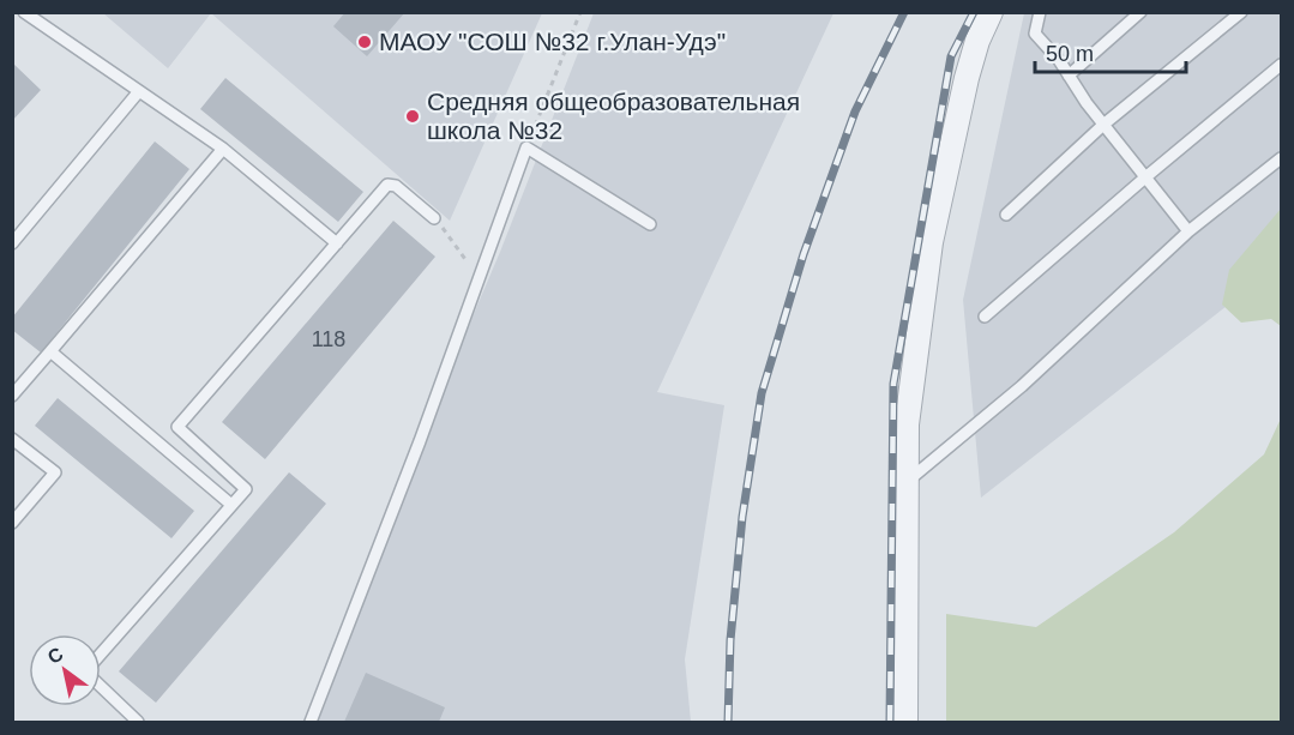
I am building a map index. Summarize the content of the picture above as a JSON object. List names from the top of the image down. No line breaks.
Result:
{"places":["МАОУ \"СОШ №32 г.Улан-Удэ\"","Средняя общеобразовательная школа №32"],"house_numbers":["118"],"scale_bar":"50 m","north":"top left"}
